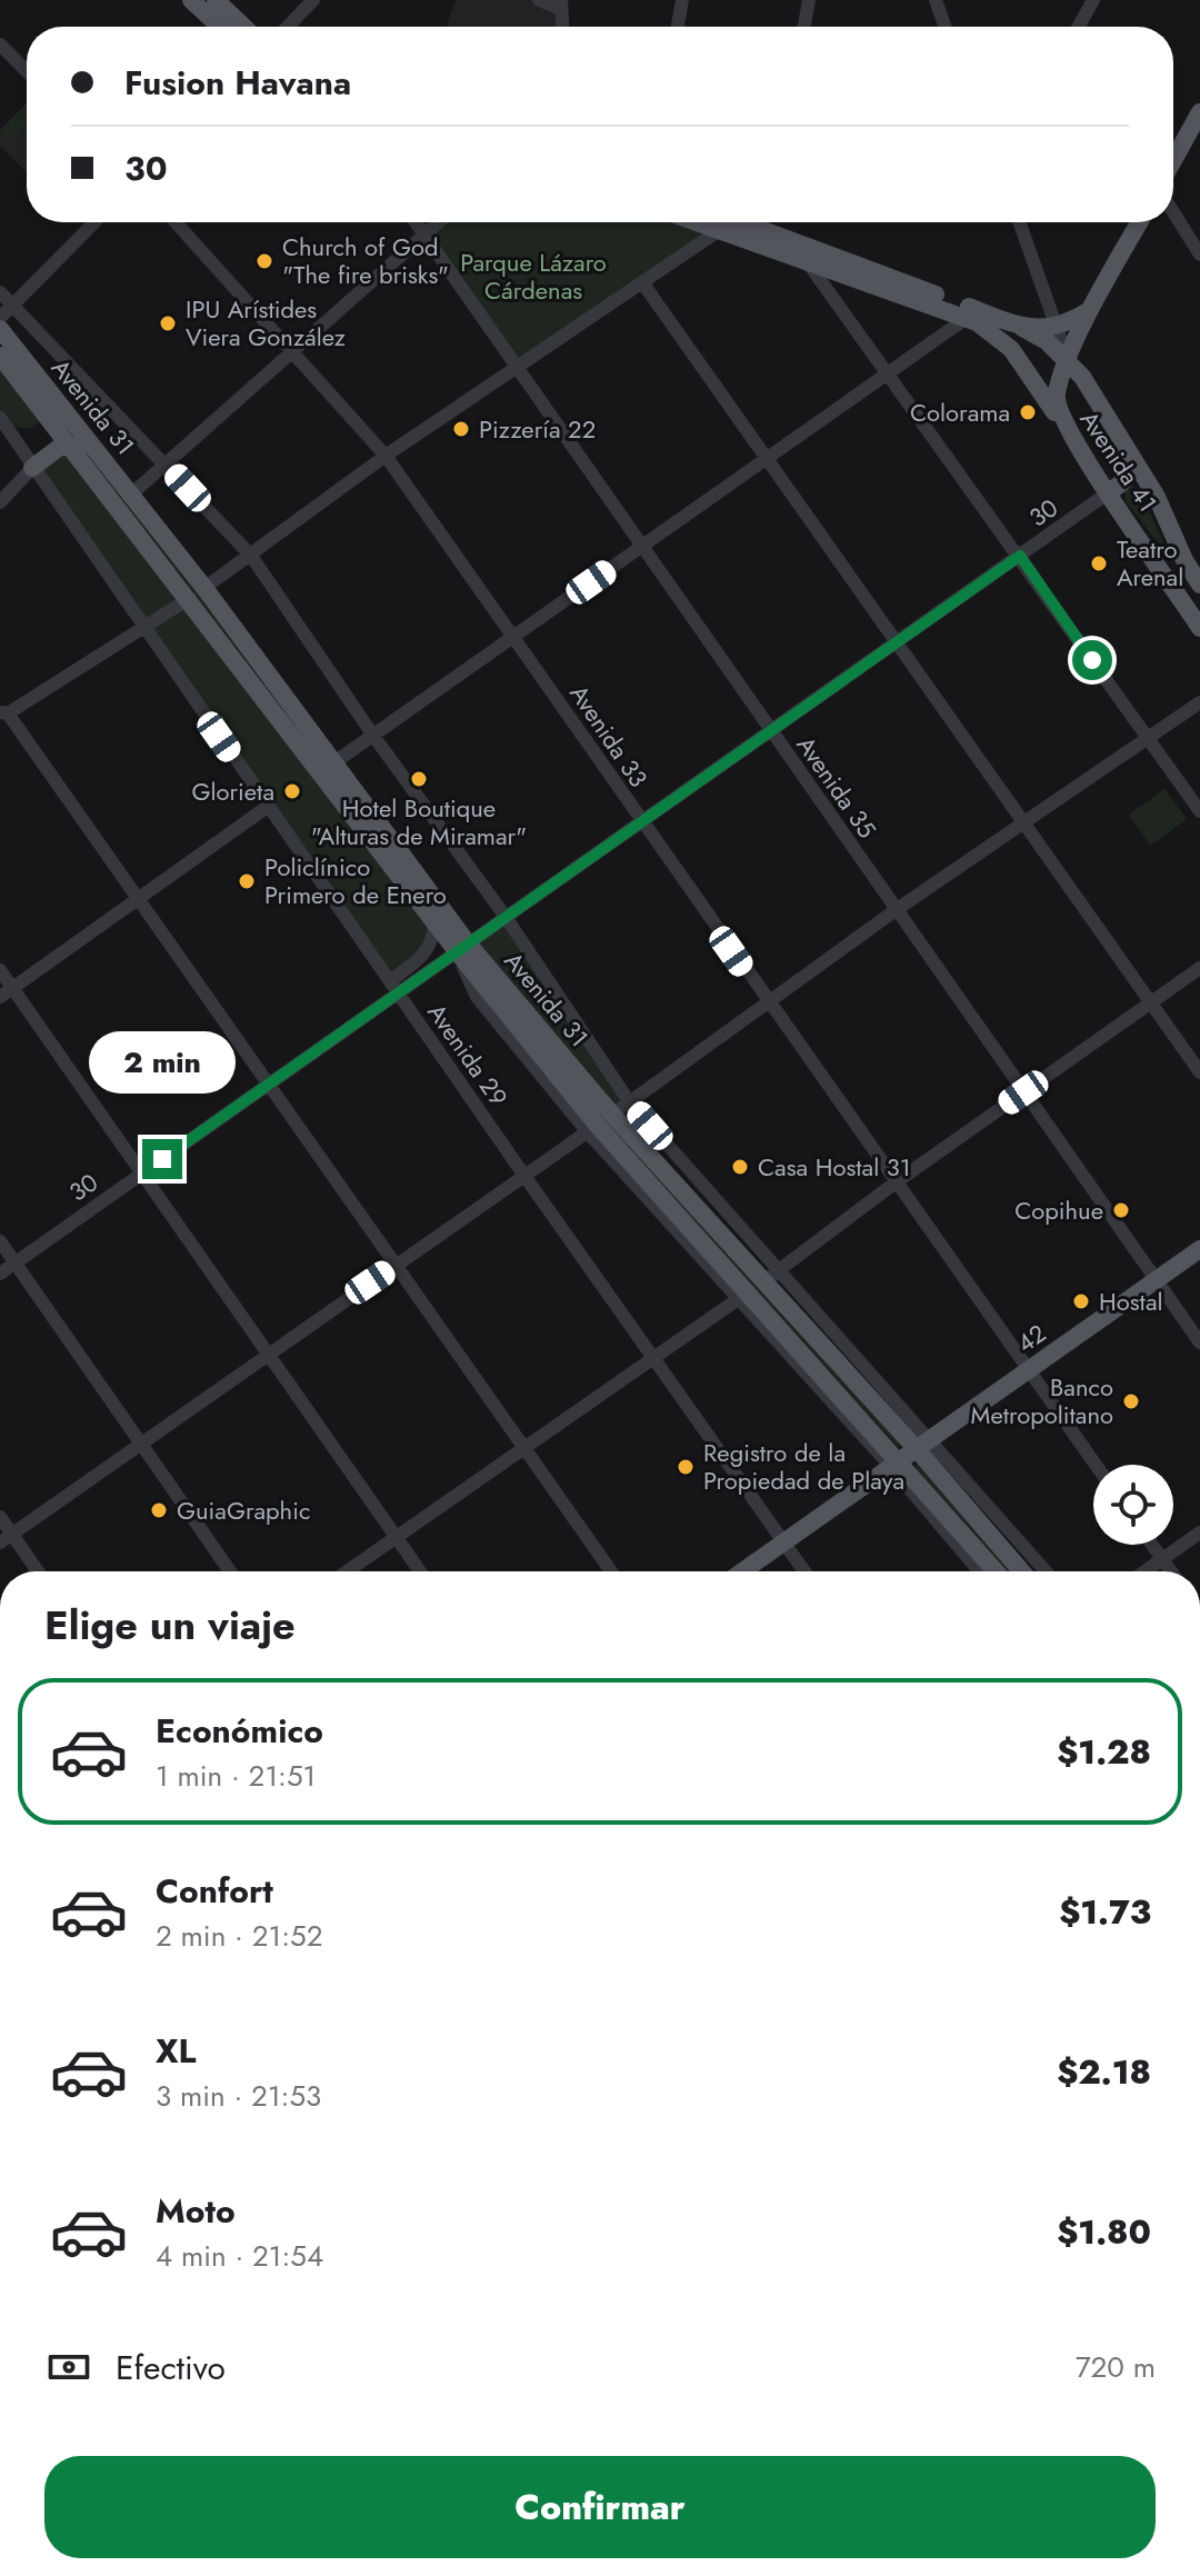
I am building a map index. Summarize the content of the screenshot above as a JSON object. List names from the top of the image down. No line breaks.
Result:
{"streets":{"main road":["Avenida 31","Avenida 41","42"],"street":["30","Avenida 33","Avenida 35","Avenida 29"]},"crossings":[["Avenida 31","30"],["Avenida 31","42"],["Avenida 41","30"],["30","Avenida 33"],["30","Avenida 35"],["30","Avenida 29"],["Avenida 33","42"],["Avenida 35","42"],["Avenida 29","42"]],"parks":["Parque Lázaro Cárdenas"],"places":["Church of God \"The fire brisks\"","IPU Arístides Viera González","Colorama","Pizzería 22","Teatro Arenal","Hotel Boutique \"Alturas de Miramar\"","Glorieta","Policlínico Primero de Enero","Casa Hostal 31","Copihue","Hostal","Banco Metropolitano","Registro de la Propiedad de Playa","GuiaGraphic"],"page":{"banner":["Fusion Havana","30"],"bubble":"2 min","heading":"Elige un viaje","list":[{"name":"Económico","note":"1 min · 21:51","value":"$1.28"},{"name":"Confort","note":"2 min · 21:52","value":"$1.73"},{"name":"XL","note":"3 min · 21:53","value":"$2.18"},{"name":"Moto","note":"4 min · 21:54","value":"$1.80"}],"pay":["Efectivo","720 m"],"buttons":"Confirmar"}}
